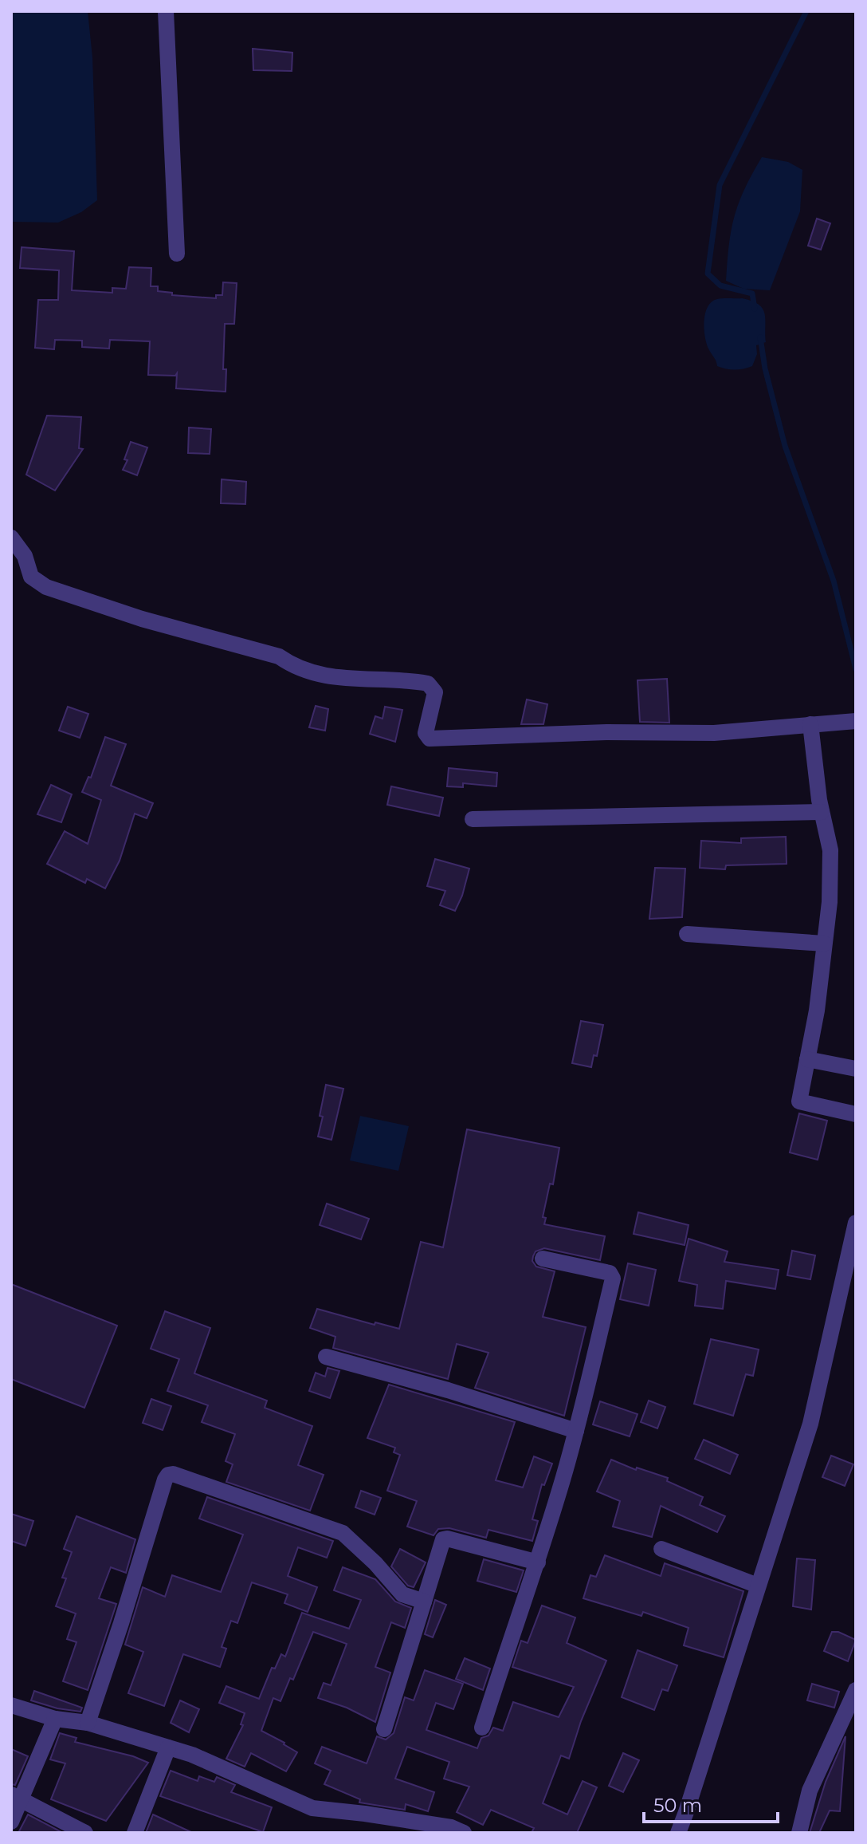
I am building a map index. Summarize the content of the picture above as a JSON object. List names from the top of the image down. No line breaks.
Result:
{"scale_bar":"50 m"}
